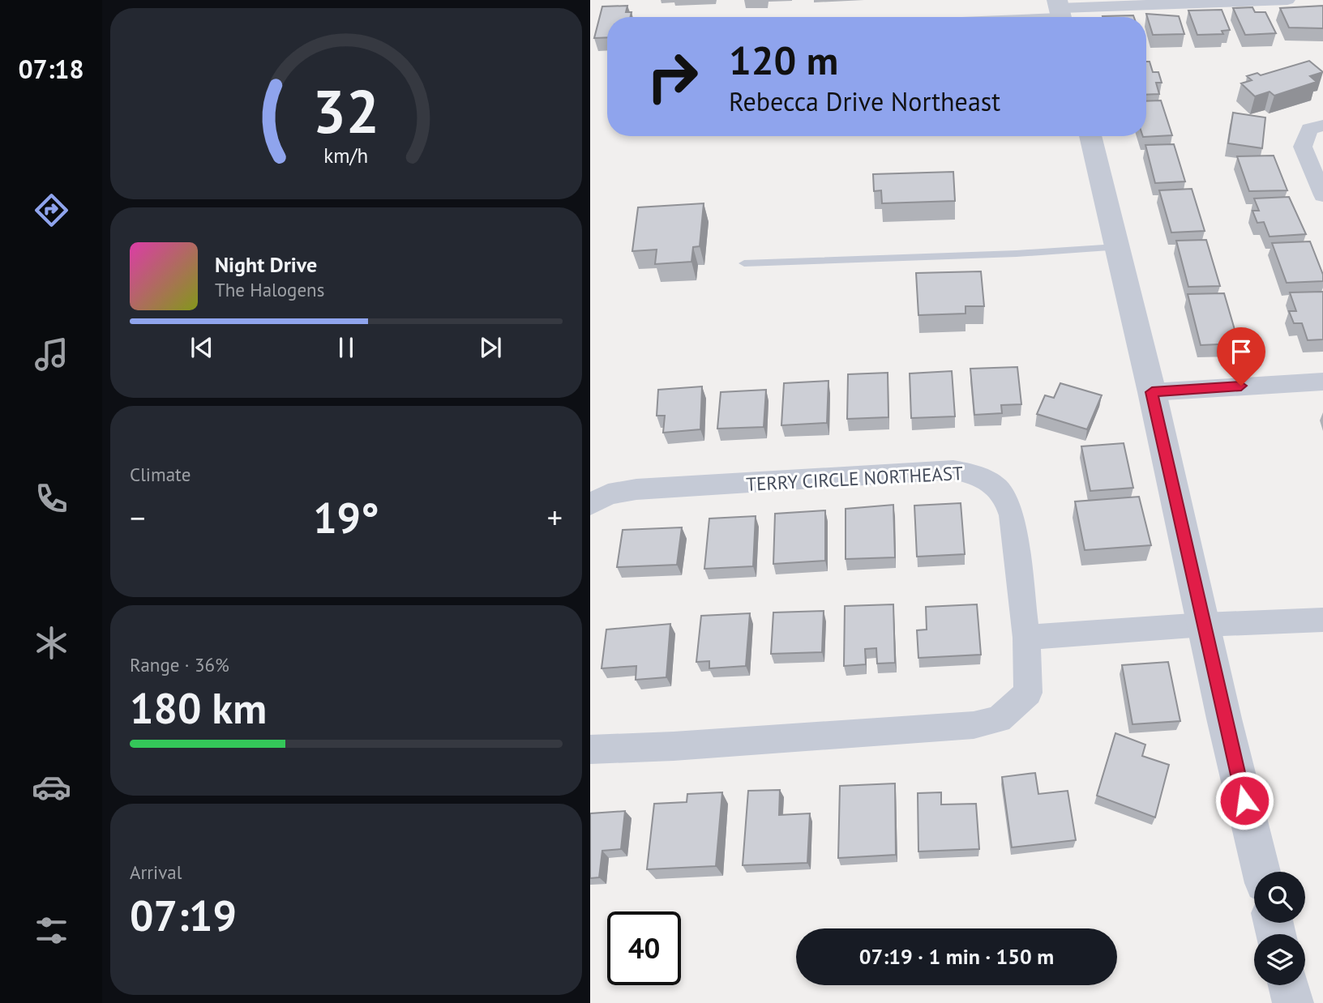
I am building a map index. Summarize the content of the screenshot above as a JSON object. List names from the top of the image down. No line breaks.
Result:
{"streets":{"street":["TERRY CIRCLE NORTHEAST"]},"page":{"tabs":"07:18","turn":["120 m","Rebecca Drive Northeast"],"song":["Night Drive","The Halogens"],"tile":["Climate",["Range · 36%","180 km"],["Arrival","07:19"]],"heat":["−","19°","+"],"limit":"40","trip":"07:19 · 1 min · 150 m","gauge":["32","km/h"]}}
